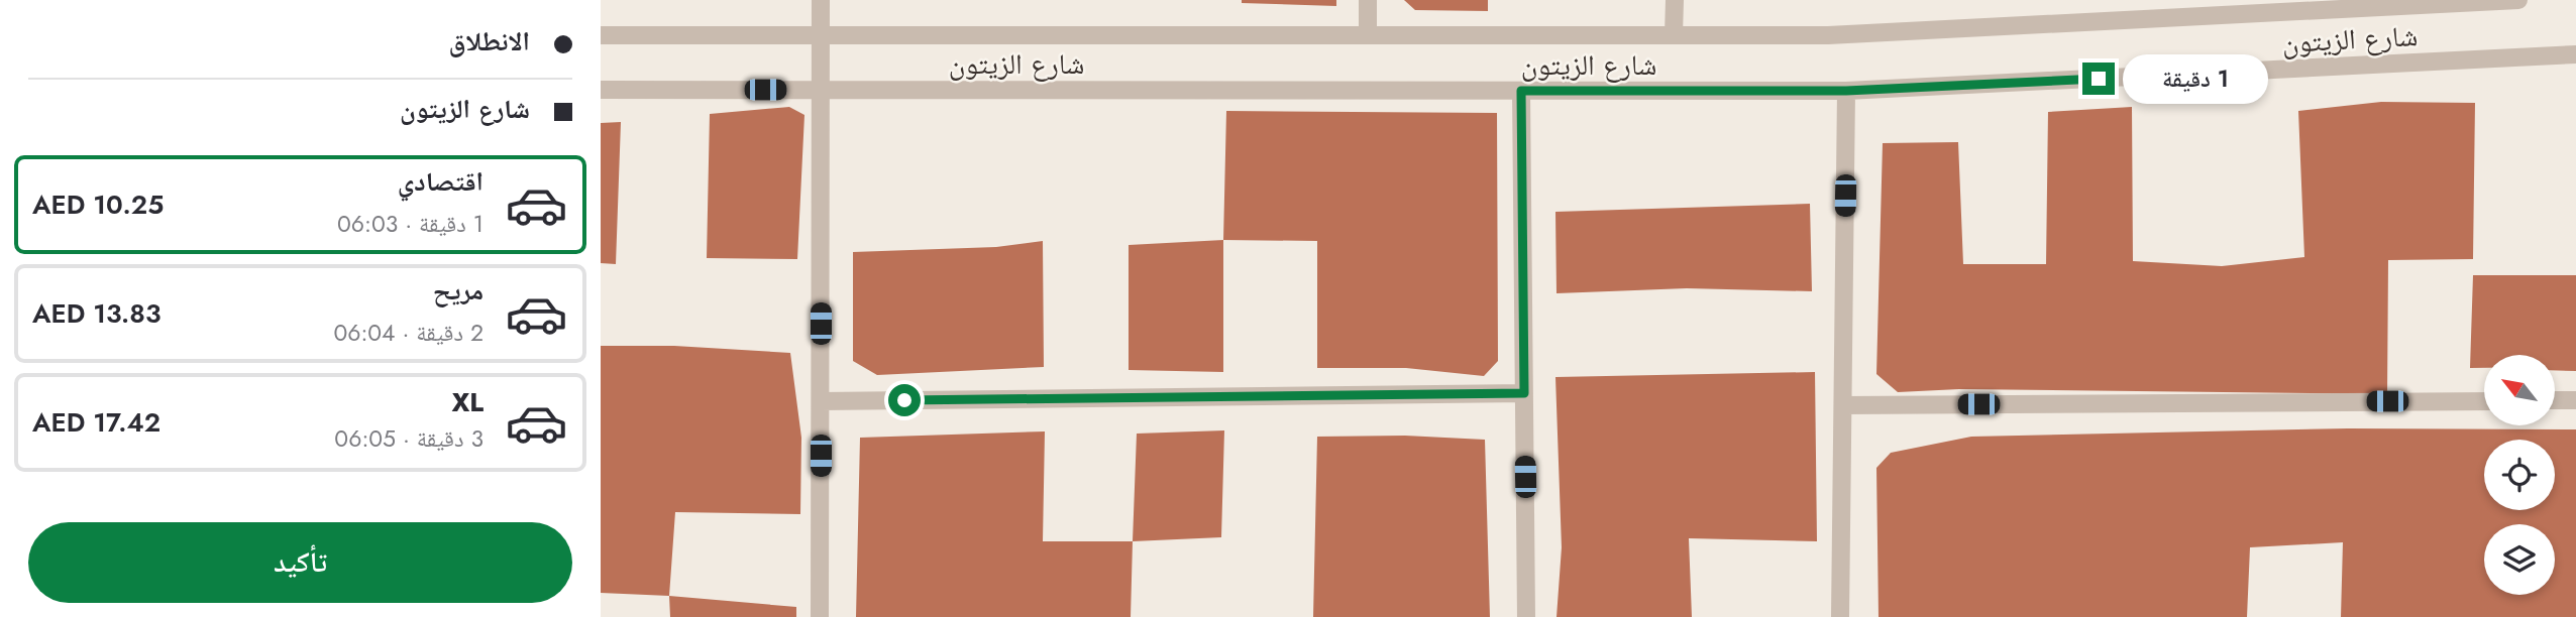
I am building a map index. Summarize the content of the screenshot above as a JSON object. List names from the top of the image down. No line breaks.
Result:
{"streets":{"street":["شارع الزيتون"]},"north":"top left","page":{"banner":["الانطلاق","شارع الزيتون"],"bubble":"1 دقيقة","list":[{"name":"اقتصادي","note":"1 دقيقة · 06:03","value":"AED 10.25"},{"name":"مريح","note":"2 دقيقة · 06:04","value":"AED 13.83"},{"name":"XL","note":"3 دقيقة · 06:05","value":"AED 17.42"}],"buttons":"تأكيد"}}
